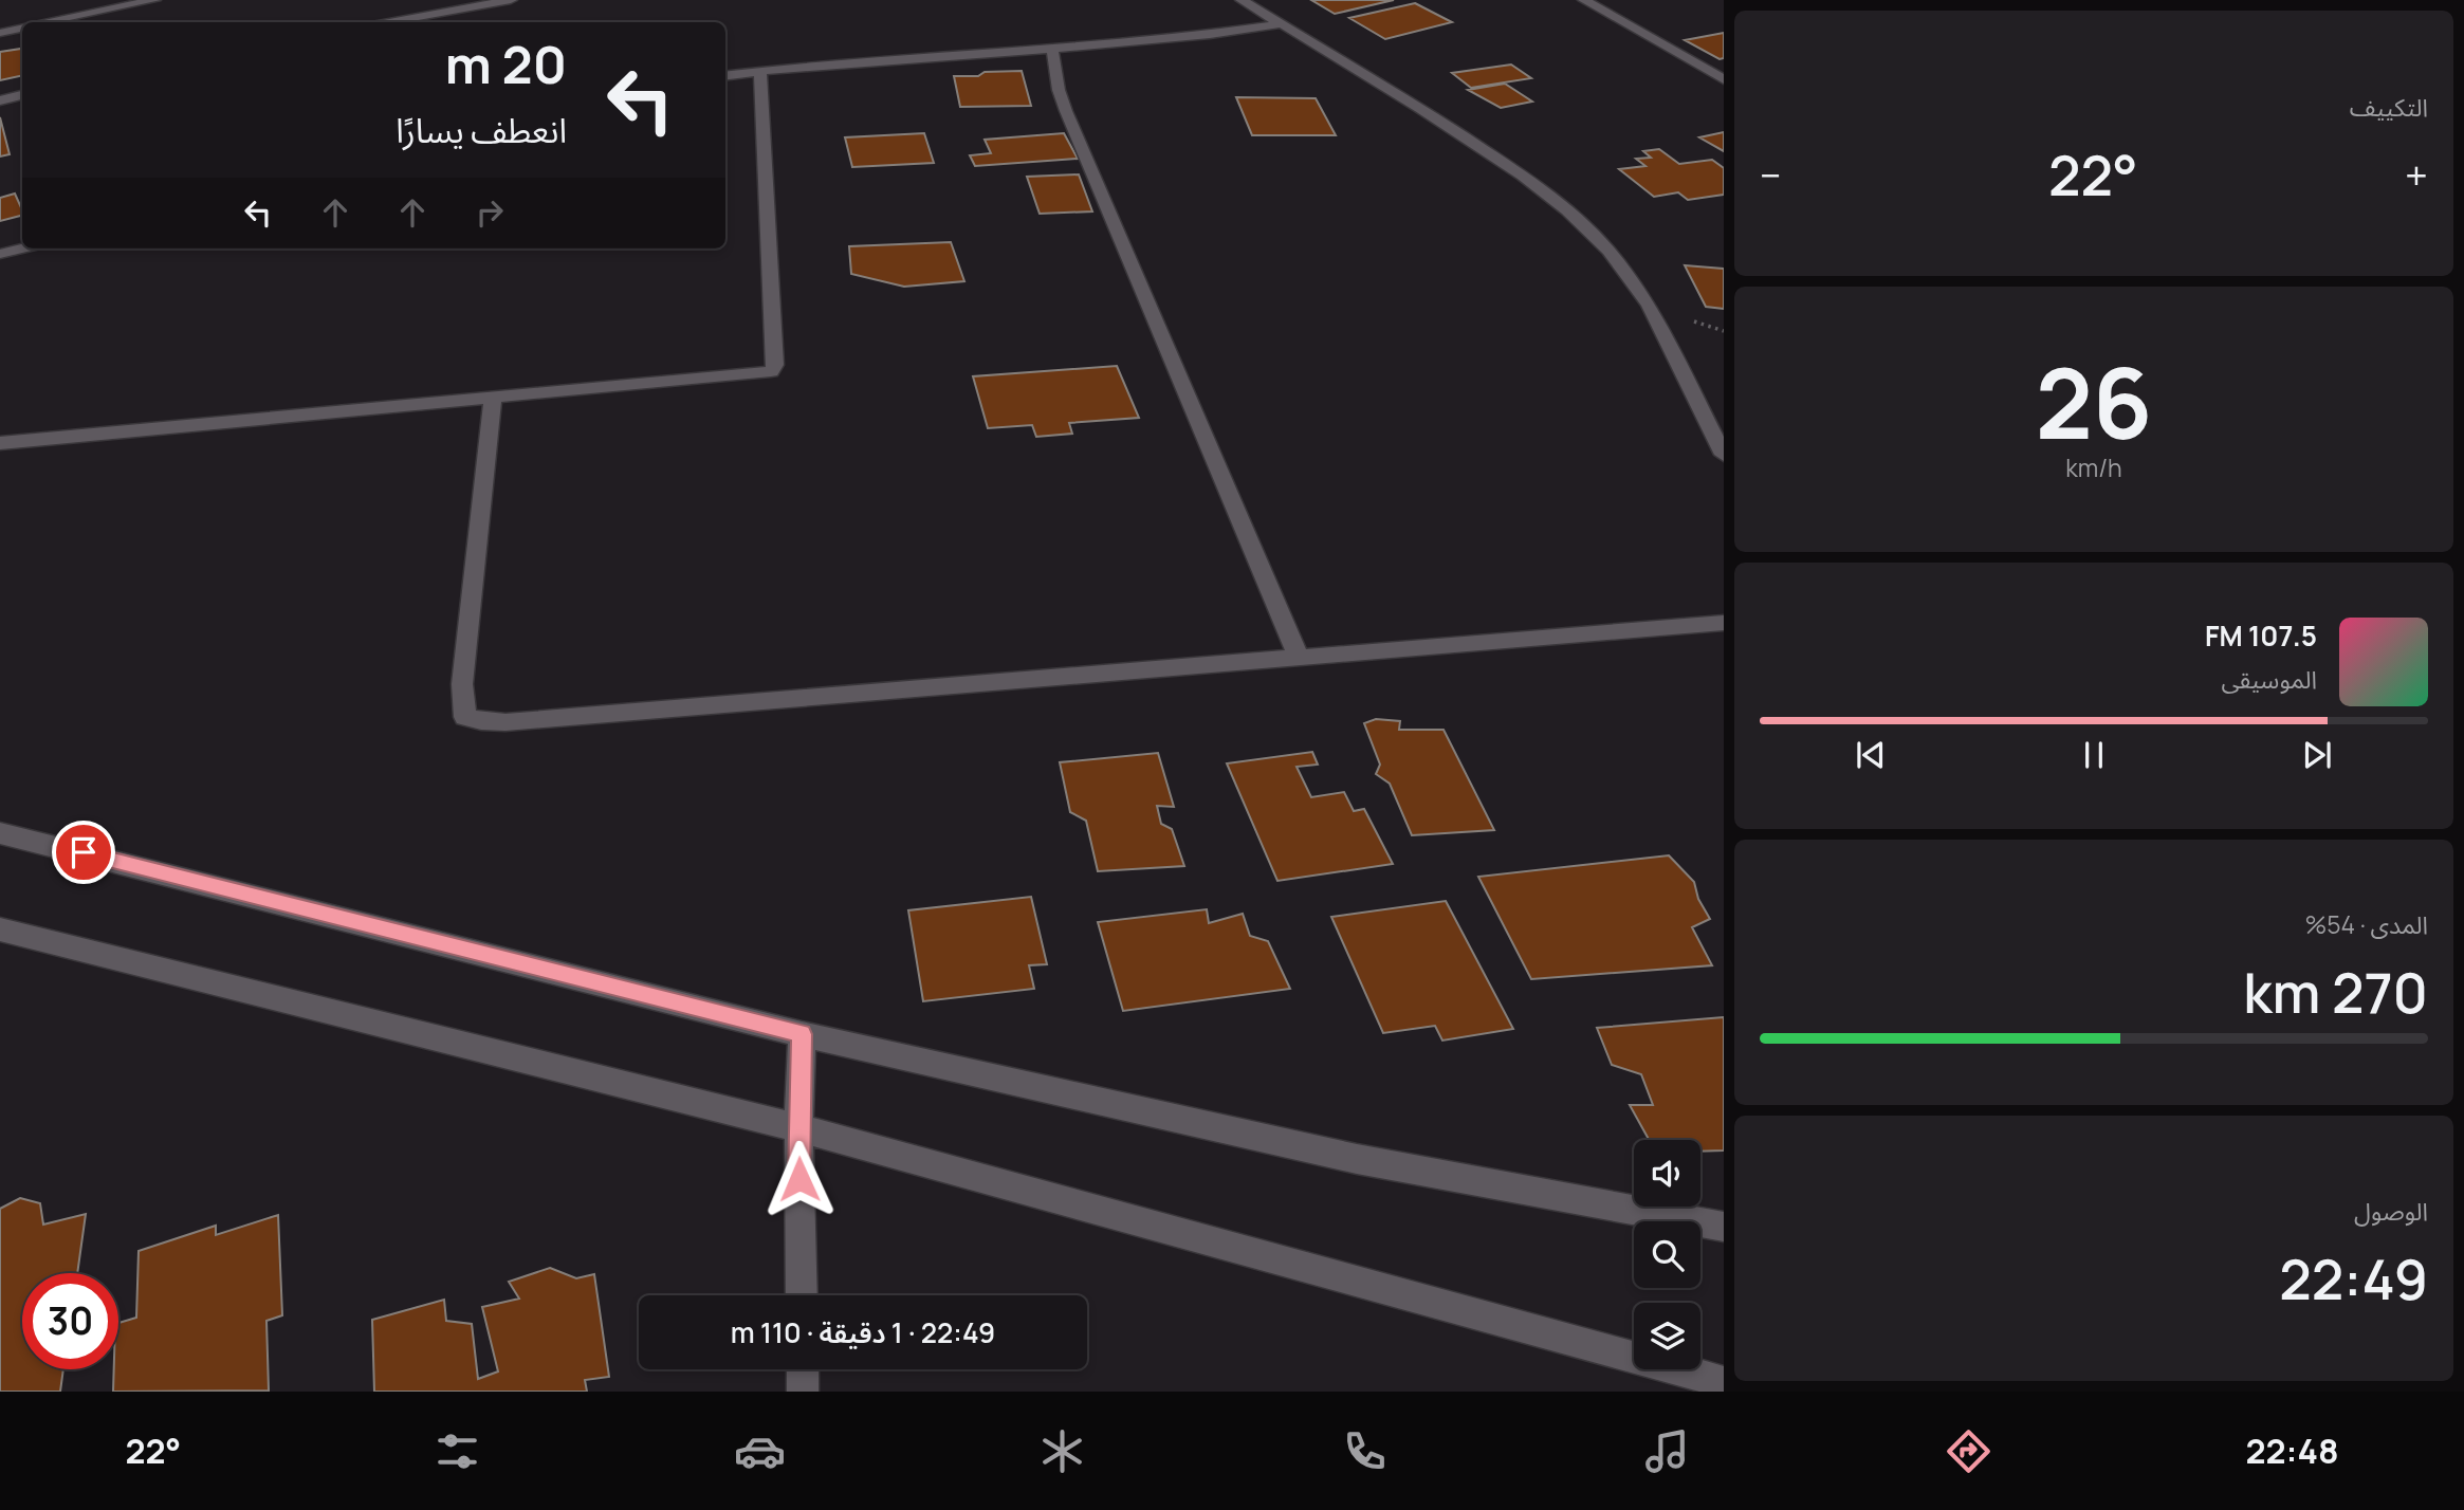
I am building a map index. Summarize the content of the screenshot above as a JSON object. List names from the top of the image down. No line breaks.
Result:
{"page":{"tile":["التكييف",["26","km/h"],["المدى · 54%","270 km"],["الوصول","22:49"]],"turn":["20 m","انعطف يسارًا"],"heat":["−","22°","+"],"song":["107.5 FM","الموسيقى"],"limit":"30","trip":"22:49 · 1 دقيقة · 110 m","tabs":["22:48","22°"]}}
